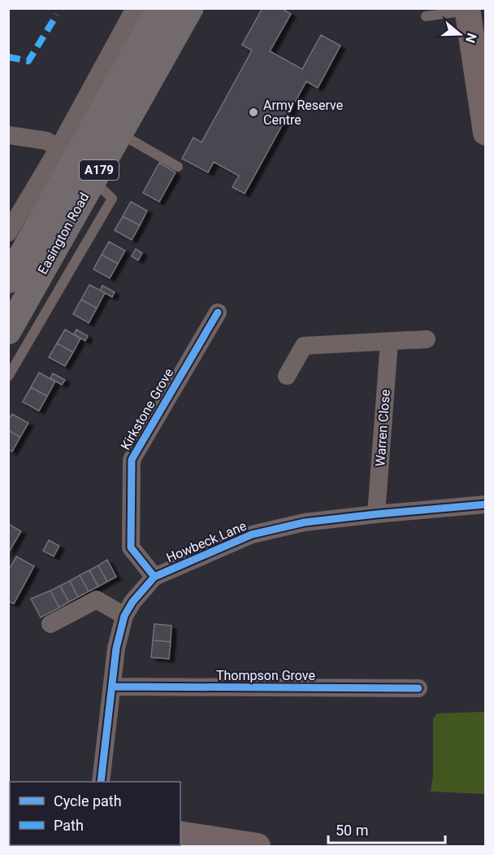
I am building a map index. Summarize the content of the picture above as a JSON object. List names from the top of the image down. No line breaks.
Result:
{"streets":{"highway":["A179","Easington Road"],"street":["Kirkstone Grove","Warren Close","Howbeck Lane","Thompson Grove"]},"crossings":[["Kirkstone Grove","Howbeck Lane"],["Warren Close","Howbeck Lane"],["Howbeck Lane","Thompson Grove"]],"places":["Army Reserve Centre"],"legend":["Cycle path","Path"],"scale_bar":"50 m","north":"right"}
